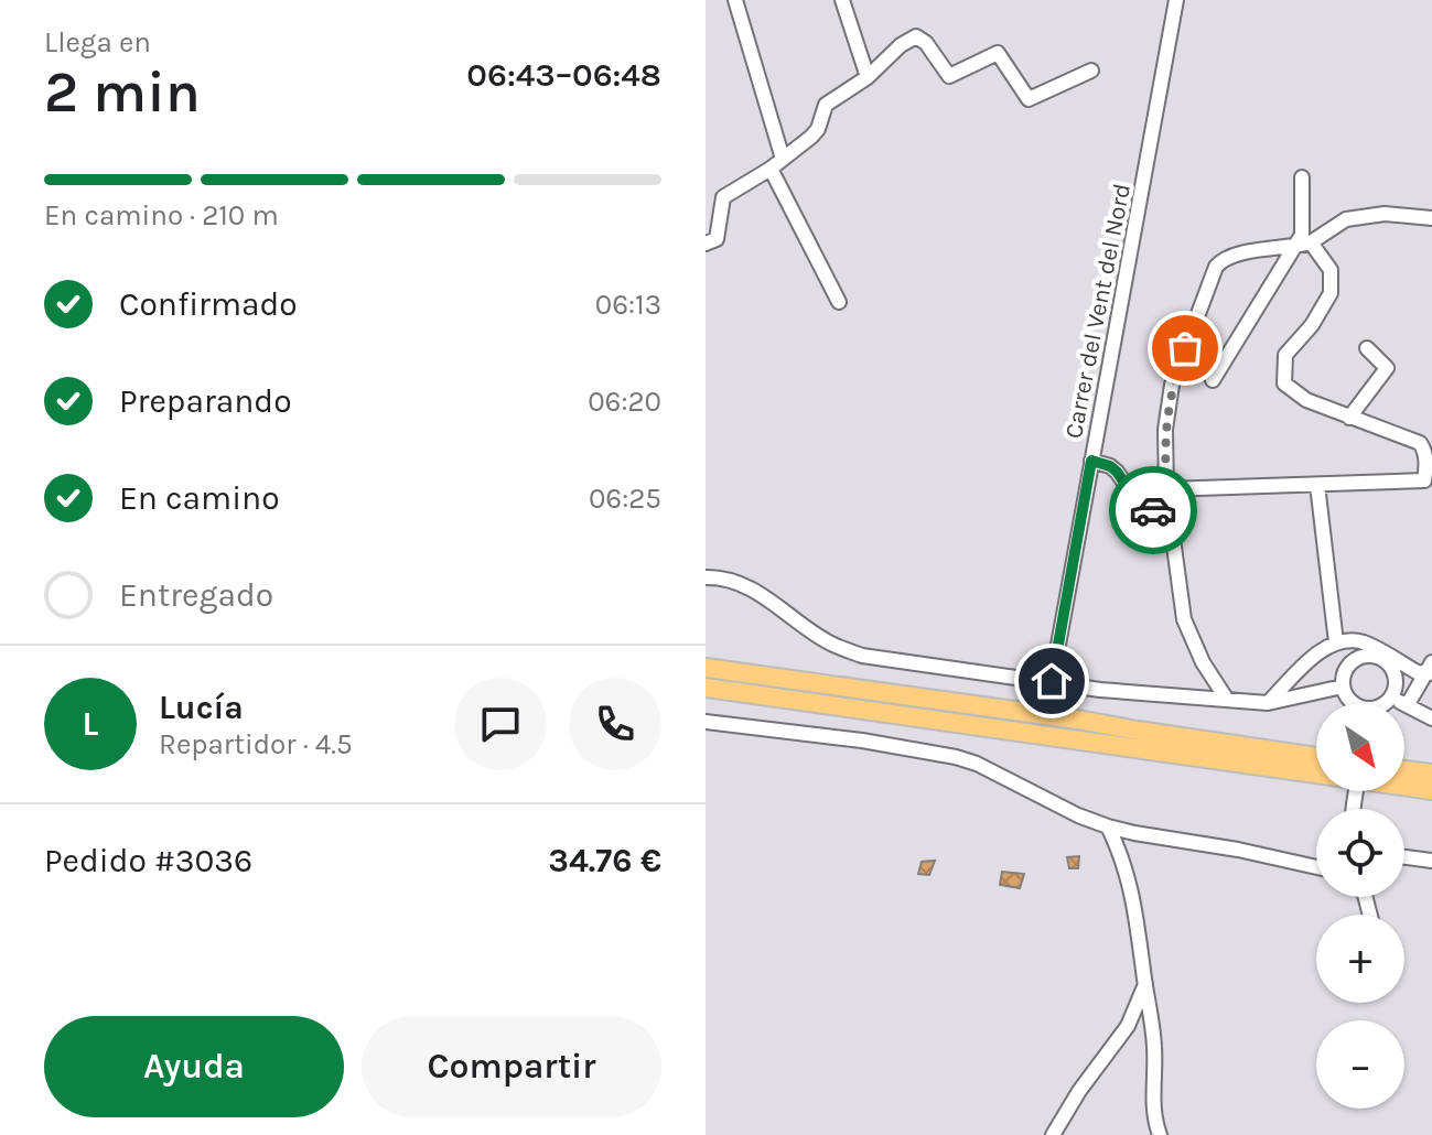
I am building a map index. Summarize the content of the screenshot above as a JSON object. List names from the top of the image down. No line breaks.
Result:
{"streets":{"street":["Carrer del Vent del Nord"]},"north":"bottom right","page":{"heading":["2 min","Llega en","06:43–06:48"],"panel":["Lucía","Repartidor · 4.5","Pedido #3036","34.76 €"],"bar":"En camino · 210 m","list":[["Confirmado","06:13"],["Preparando","06:20"],["En camino","06:25"],"Entregado"],"round":"L","map_buttons":["+","−"],"buttons":["Ayuda","Compartir"]}}
